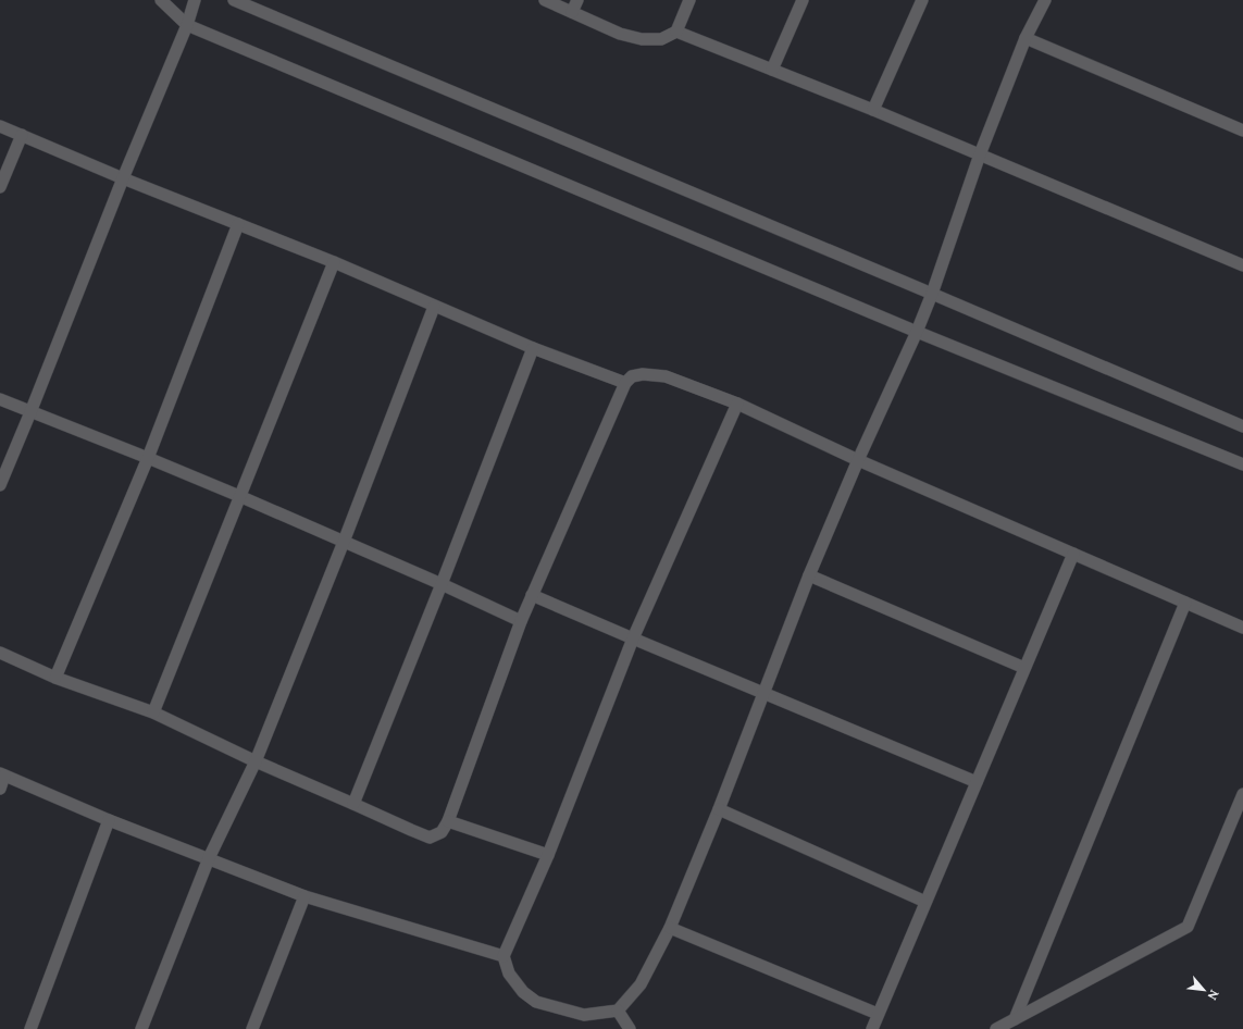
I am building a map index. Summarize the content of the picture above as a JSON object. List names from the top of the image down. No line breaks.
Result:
{"north":"bottom right"}
